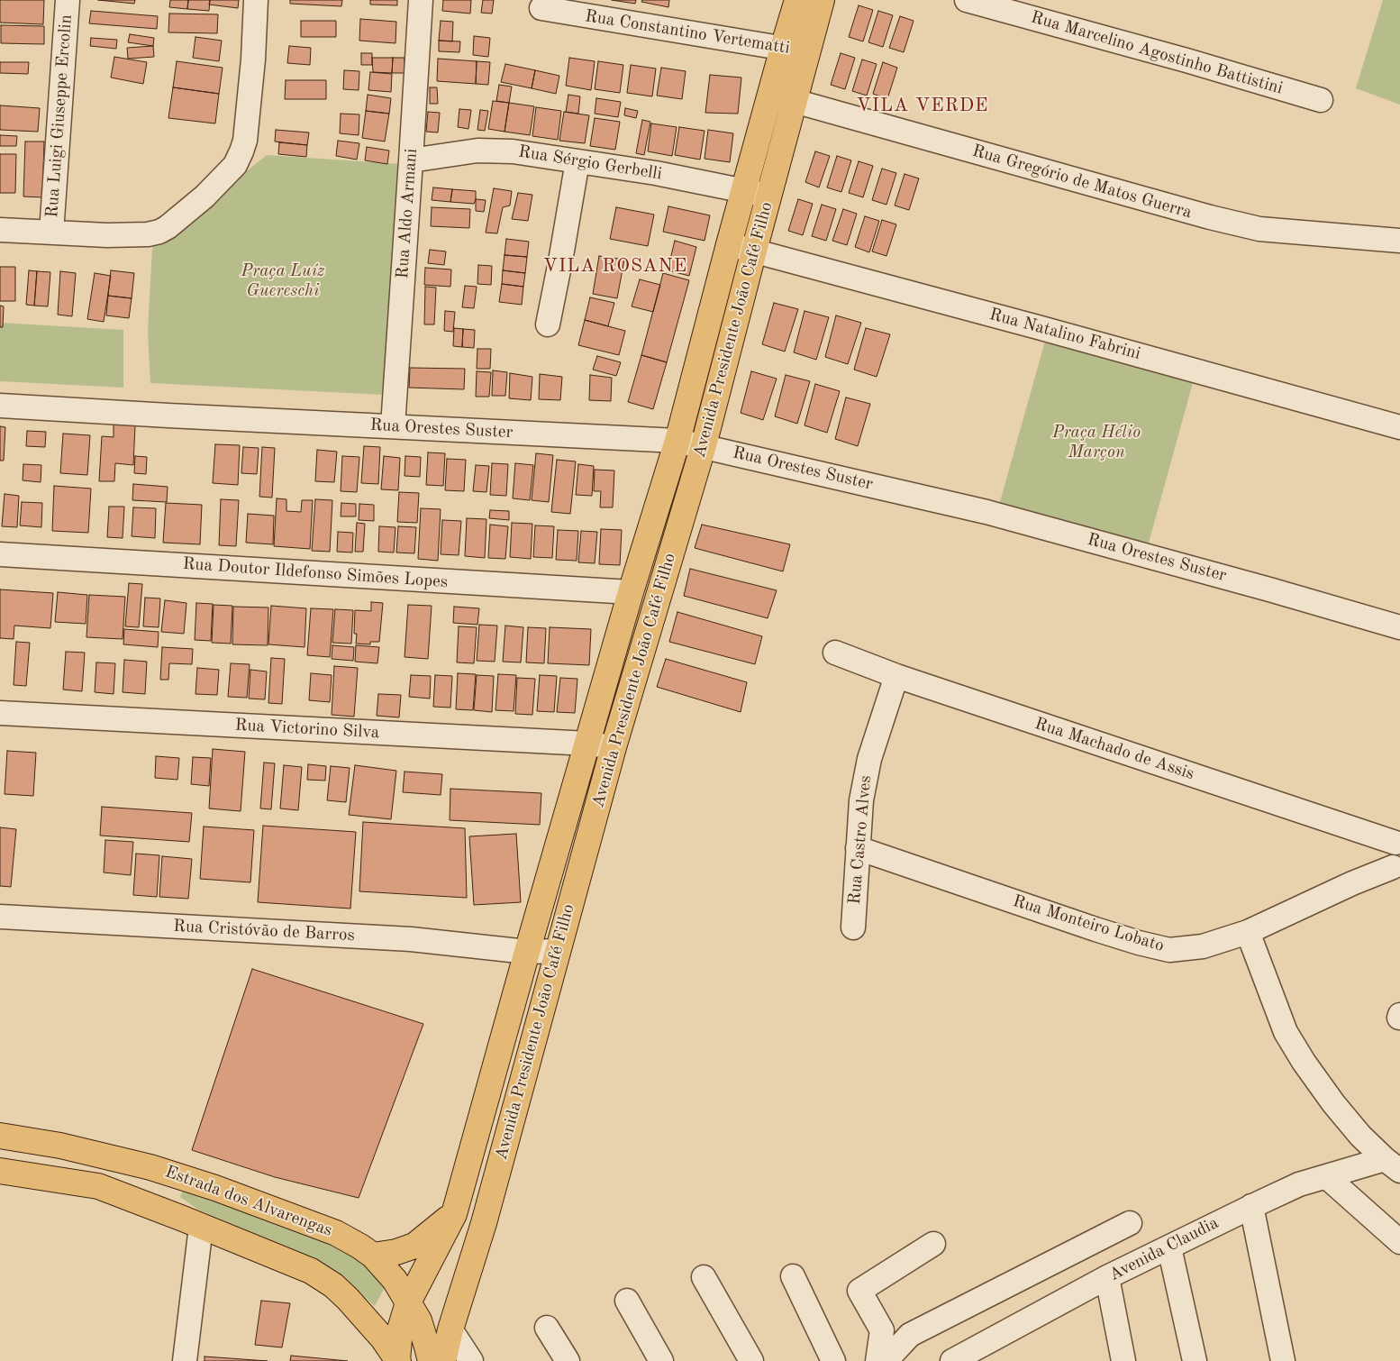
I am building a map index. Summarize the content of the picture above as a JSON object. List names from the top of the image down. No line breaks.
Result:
{"streets":{"main road":["Avenida Presidente João Café Filho","Estrada dos Alvarengas"],"street":["Rua Constantino Vertematti","Rua Marcelino Agostinho Battistini","Rua Luigi Giuseppe Ercolin","Rua Sérgio Gerbelli","Rua Gregório de Matos Guerra","Rua Aldo Armani","Rua Natalino Fabrini","Rua Orestes Suster","Rua Doutor Ildefonso Simões Lopes","Rua Victorino Silva","Rua Machado de Assis","Rua Castro Alves","Rua Monteiro Lobato","Rua Cristóvão de Barros","Avenida Claudia"]},"crossings":[["Rua Constantino Vertematti","Avenida Presidente João Café Filho"],["Rua Sérgio Gerbelli","Rua Aldo Armani"],["Rua Sérgio Gerbelli","Avenida Presidente João Café Filho"],["Rua Gregório de Matos Guerra","Avenida Presidente João Café Filho"],["Rua Aldo Armani","Rua Orestes Suster"],["Avenida Presidente João Café Filho","Rua Natalino Fabrini"],["Avenida Presidente João Café Filho","Rua Orestes Suster"],["Avenida Presidente João Café Filho","Rua Doutor Ildefonso Simões Lopes"],["Avenida Presidente João Café Filho","Rua Victorino Silva"],["Avenida Presidente João Café Filho","Rua Cristóvão de Barros"],["Avenida Presidente João Café Filho","Estrada dos Alvarengas"],["Rua Machado de Assis","Rua Castro Alves"],["Rua Castro Alves","Rua Monteiro Lobato"]],"districts":["VILA VERDE","VILA ROSANE"],"parks":["Praça Luíz Guereschi","Praça Hélio Marçon"]}
